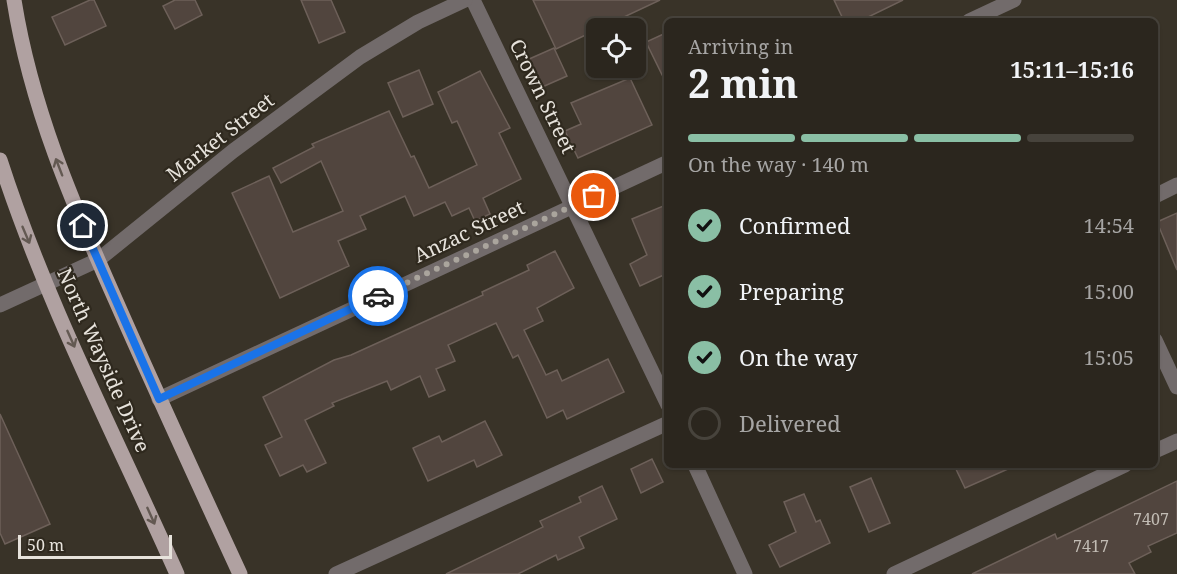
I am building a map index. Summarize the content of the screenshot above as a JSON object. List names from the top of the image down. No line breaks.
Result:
{"streets":{"main road":["North Wayside Drive"],"street":["Crown Street","Market Street","Anzac Street"]},"crossings":[["Crown Street","Anzac Street"],["Market Street","North Wayside Drive"],["Anzac Street","North Wayside Drive"]],"house_numbers":["7407","7417"],"scale_bar":"50 m","page":{"heading":["2 min","Arriving in","15:11–15:16"],"bar":"On the way · 140 m","list":[["Confirmed","14:54"],["Preparing","15:00"],["On the way","15:05"],"Delivered"],"scale":"50 m"}}
